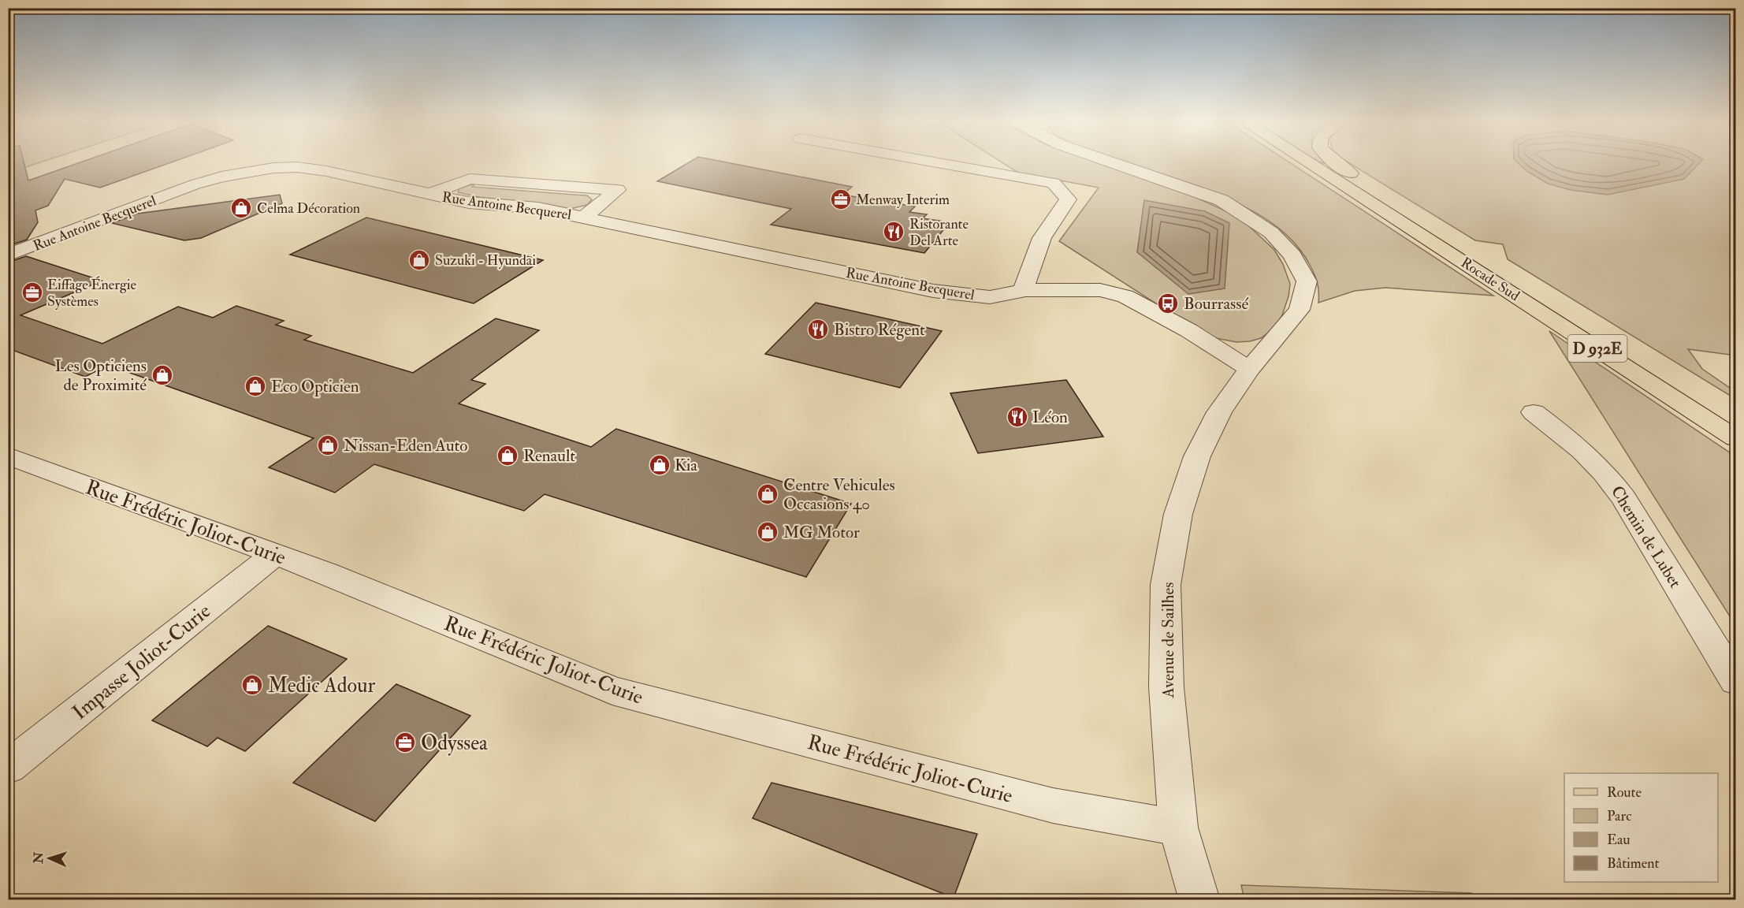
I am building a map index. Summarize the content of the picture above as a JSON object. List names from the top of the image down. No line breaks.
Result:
{"streets":{"main road":["Rocade Sud","D 932E"],"street":["Rue Antoine Becquerel","Rue Frédéric Joliot-Curie","Chemin de Lubet","Avenue de Sailhes","Impasse Joliot-Curie"]},"crossings":[["Rue Antoine Becquerel","Avenue de Sailhes"],["Rue Frédéric Joliot-Curie","Avenue de Sailhes"],["Rue Frédéric Joliot-Curie","Impasse Joliot-Curie"]],"places":{"office":["Menway Interim","Eiffage Énergie Systèmes","Odyssea"],"shop":["Celma Décoration","Suzuki - Hyundai","Les Opticiens de Proximité","Eco Opticien","Nissan-Eden Auto","Renault","Kia","Centre Vehicules Occasions 40","MG Motor","Medic Adour"],"restaurant":["Ristorante Del Arte","Bistro Régent","Léon"],"bus stop":["Bourrassé"]},"legend":["Route","Parc","Eau","Bâtiment"],"north":"left"}
